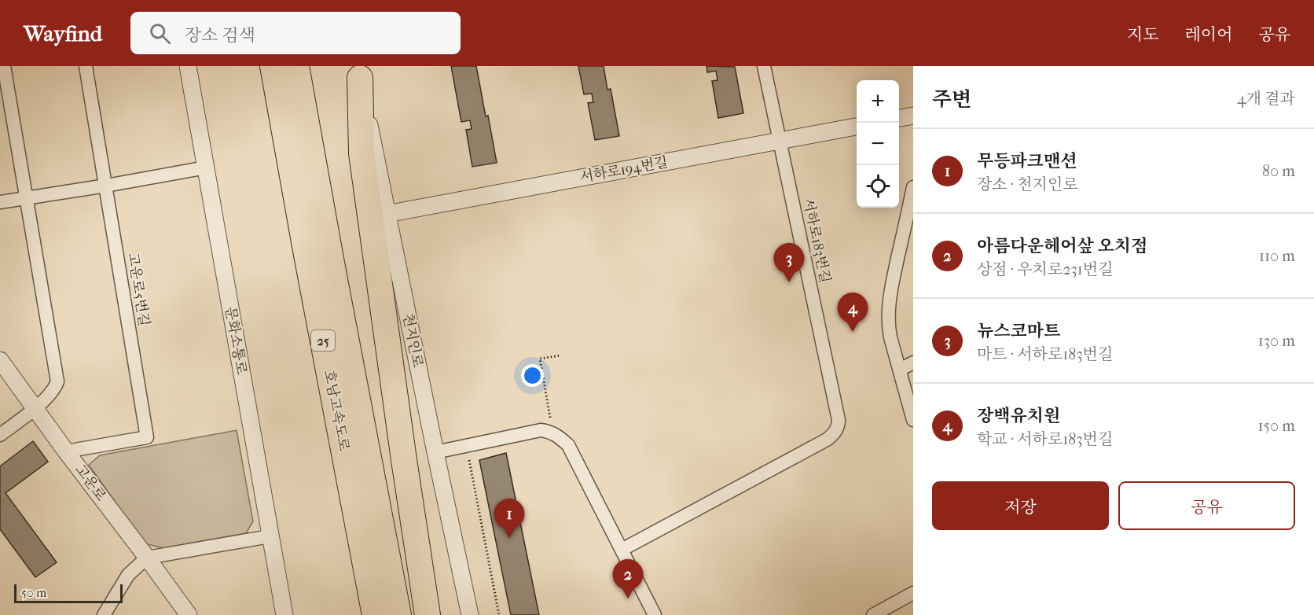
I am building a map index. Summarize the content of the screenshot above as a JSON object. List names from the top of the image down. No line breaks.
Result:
{"streets":{"highway":["25","호남고속도로"],"street":["서하로194번길","서하로183번길","고운로5번길","문화소통로","천지인로","고운로"]},"crossings":[["서하로194번길","서하로183번길"],["서하로194번길","천지인로"],["고운로5번길","고운로"]],"scale_bar":"50 m","page":{"header":"Wayfind","search":"장소 검색","nav":["지도","레이어","공유"],"heading":["주변","4개 결과"],"map_buttons":["+","−"],"list":[{"mark":"1","name":"무등파크맨션","note":"장소 · 천지인로","value":"80 m"},{"mark":"2","name":"아름다운헤어샆 오치점","note":"상점 · 우치로231번길","value":"110 m"},{"mark":"3","name":"뉴스코마트","note":"마트 · 서하로183번길","value":"130 m"},{"mark":"4","name":"장백유치원","note":"학교 · 서하로183번길","value":"150 m"}],"pins":["3","4","1","2"],"buttons":["저장","공유"],"scale":"50 m"}}
